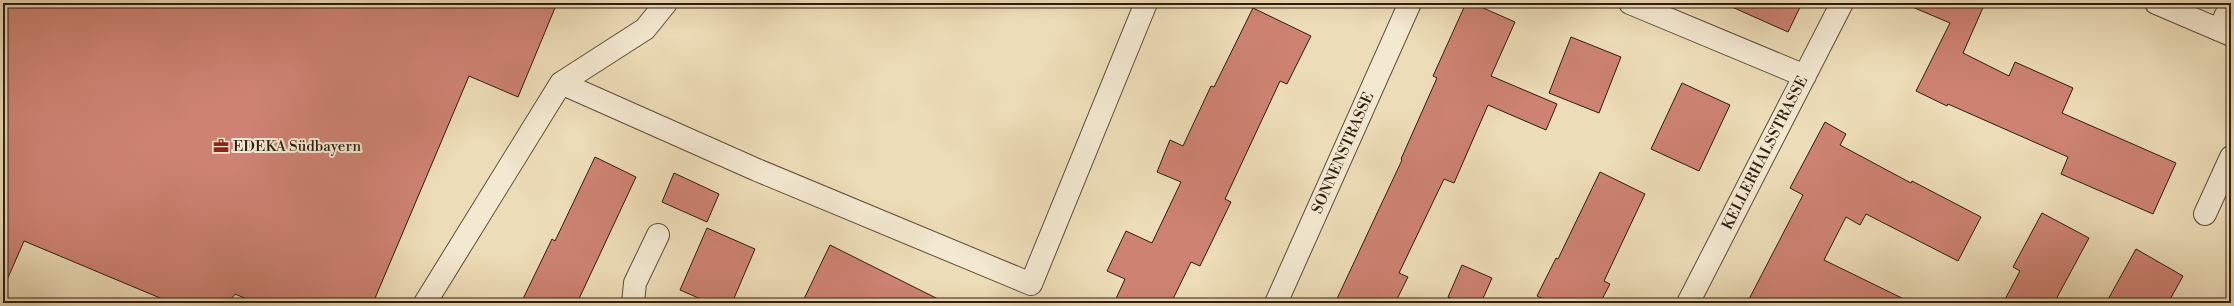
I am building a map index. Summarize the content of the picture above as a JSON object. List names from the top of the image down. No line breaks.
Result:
{"streets":{"street":["SONNENSTRASSE","KELLERHALSSTRASSE"]},"places":{"office":["EDEKA Südbayern"]}}
